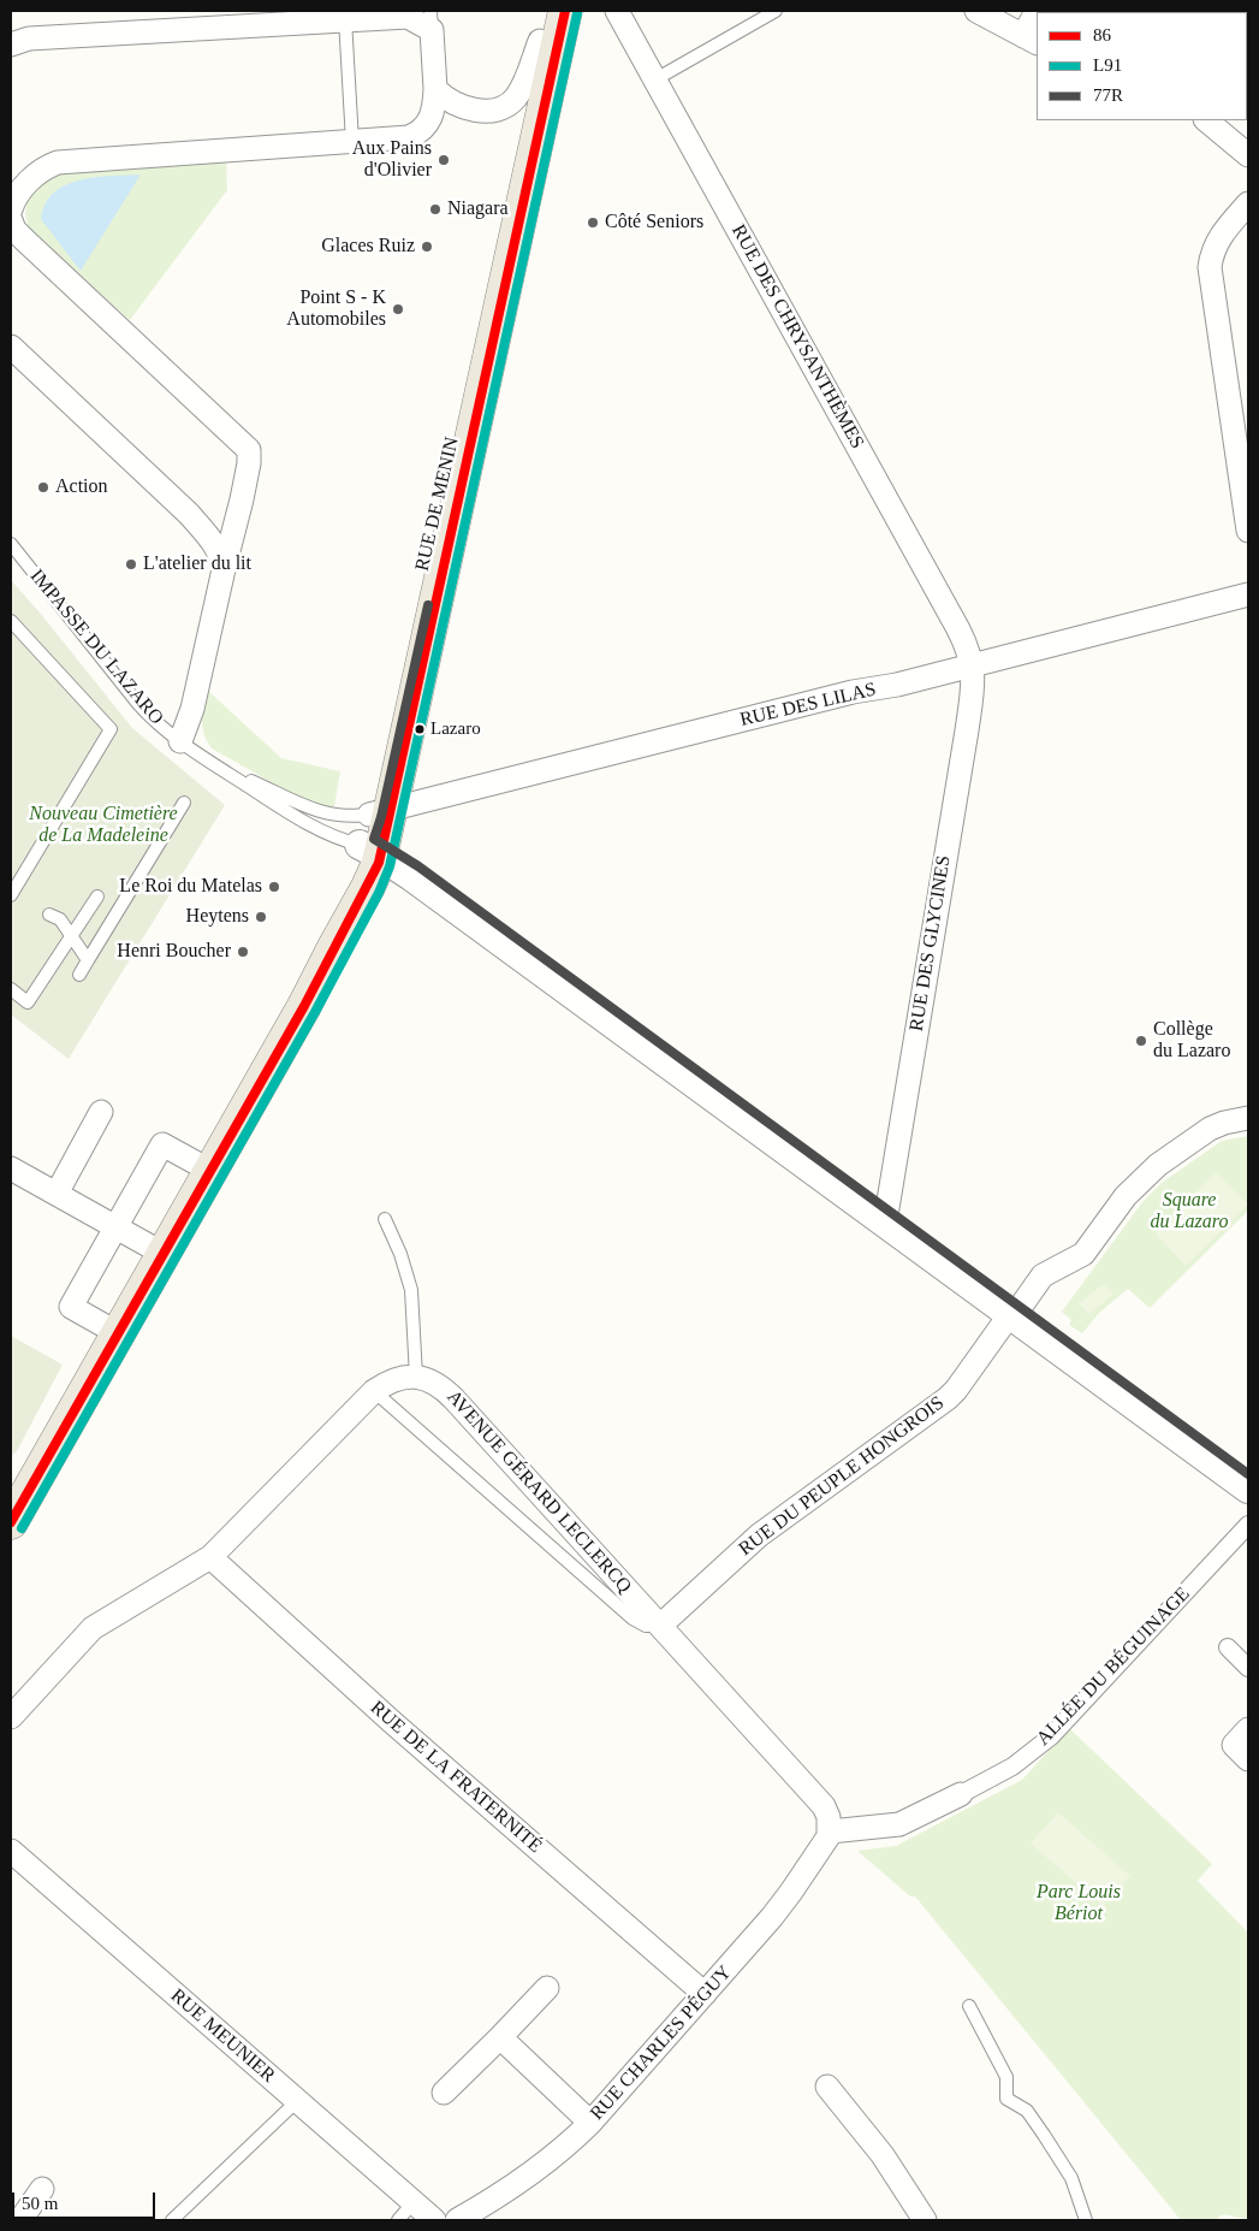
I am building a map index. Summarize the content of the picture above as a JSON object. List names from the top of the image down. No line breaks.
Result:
{"streets":{"main road":["RUE DE MENIN"],"street":["RUE DES CHRYSANTHÈMES","RUE DES LILAS","RUE DES GLYCINES","RUE DU PEUPLE HONGROIS","AVENUE GÉRARD LECLERCQ","ALLÉE DU BÉGUINAGE","RUE DE LA FRATERNITÉ","RUE MEUNIER","RUE CHARLES PÉGUY"],"lane":["IMPASSE DU LAZARO"]},"crossings":[["RUE DES CHRYSANTHÈMES","RUE DES LILAS"],["RUE DES CHRYSANTHÈMES","RUE DES GLYCINES"],["RUE DE MENIN","RUE DES LILAS"],["RUE DES LILAS","RUE DES GLYCINES"],["RUE DU PEUPLE HONGROIS","AVENUE GÉRARD LECLERCQ"],["AVENUE GÉRARD LECLERCQ","ALLÉE DU BÉGUINAGE"],["AVENUE GÉRARD LECLERCQ","RUE CHARLES PÉGUY"],["ALLÉE DU BÉGUINAGE","RUE CHARLES PÉGUY"],["RUE DE LA FRATERNITÉ","RUE CHARLES PÉGUY"]],"parks":["Nouveau Cimetière de La Madeleine","Square du Lazaro","Parc Louis Bériot"],"places":["Aux Pains d'Olivier","Niagara","Côté Seniors","Glaces Ruiz","Point S - K Automobiles","Action","L'atelier du lit","Lazaro","Le Roi du Matelas","Heytens","Henri Boucher","Collège du Lazaro"],"lines":["transit line 86","transit line L91","transit line 77R"],"legend":["86","L91","77R"],"scale_bar":"50 m"}
